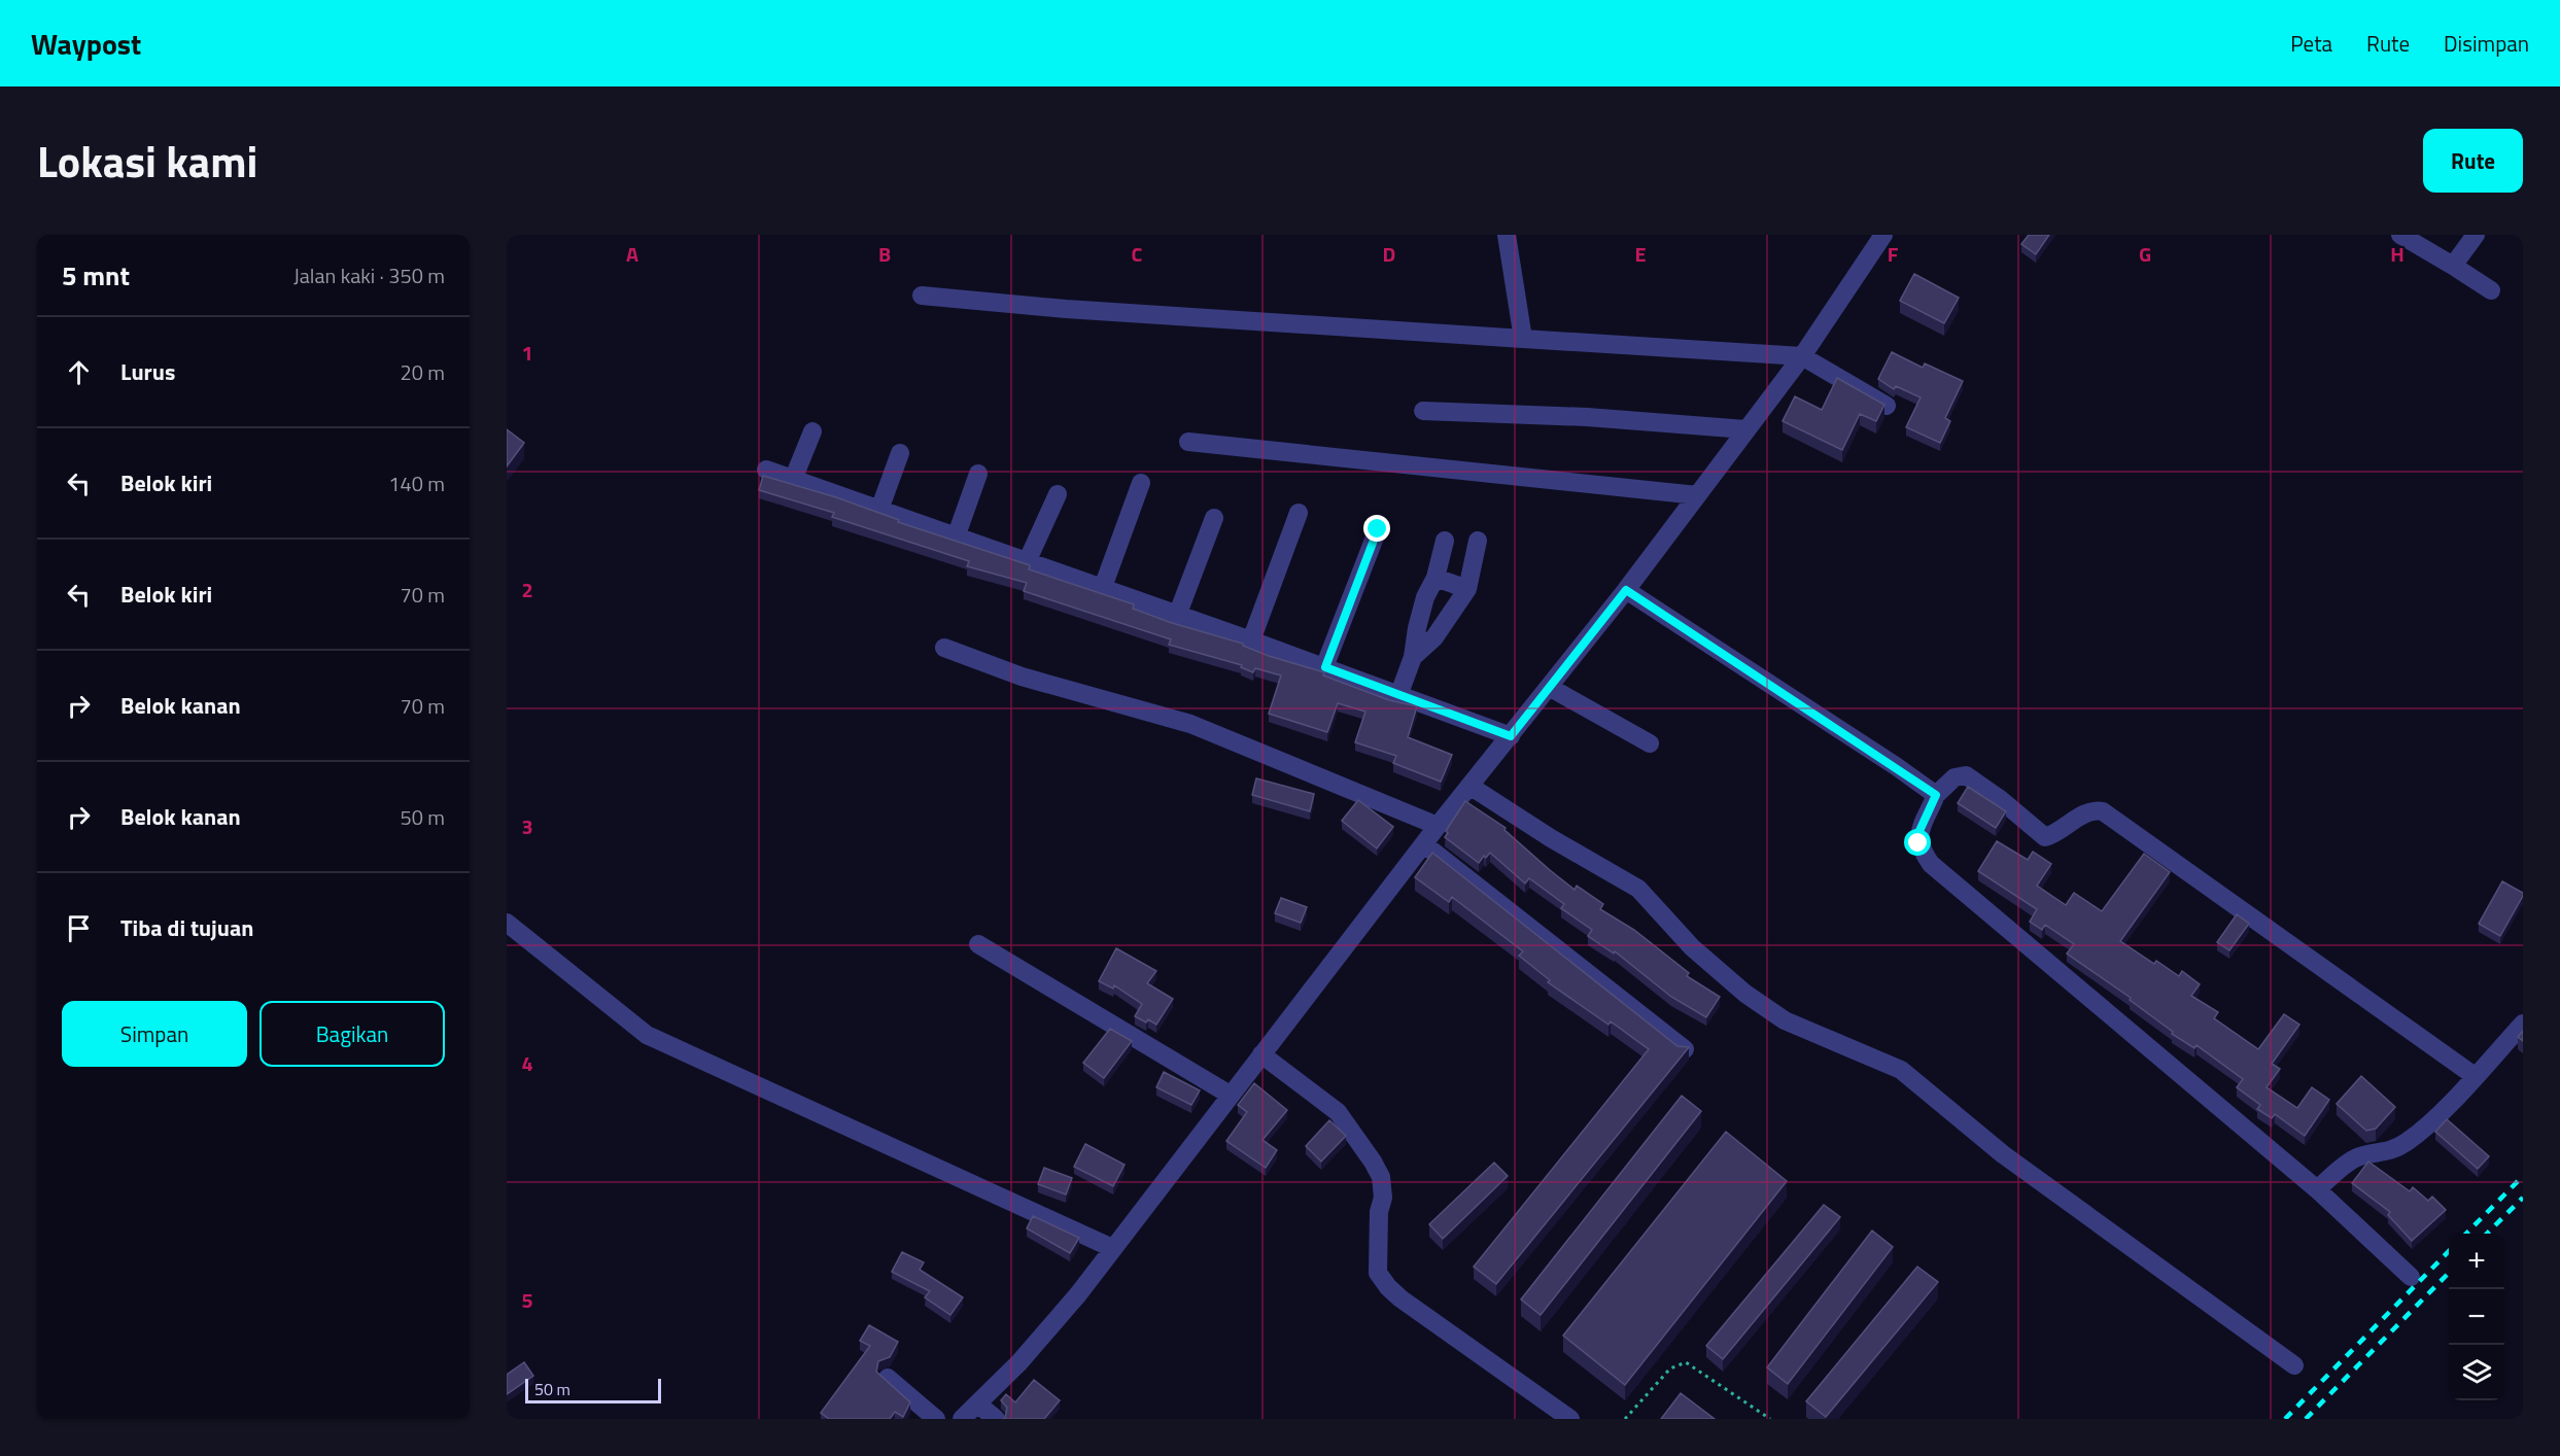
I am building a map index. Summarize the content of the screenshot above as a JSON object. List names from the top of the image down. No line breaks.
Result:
{"scale_bar":"50 m","page":{"header":"Waypost","nav":["Peta","Rute","Disimpan"],"title":"Lokasi kami","buttons":["Rute",["Simpan","Bagikan"]],"heading":["5 mnt","Jalan kaki · 350 m"],"list":[["Lurus","20 m"],["Belok kiri","140 m"],["Belok kiri","70 m"],["Belok kanan","70 m"],["Belok kanan","50 m"],"Tiba di tujuan"],"map_buttons":["+","−"],"scale":"50 m"},"grid":{"columns":["A","B","C","D","E","F","G","H"],"rows":["1","2","3","4","5"]}}
